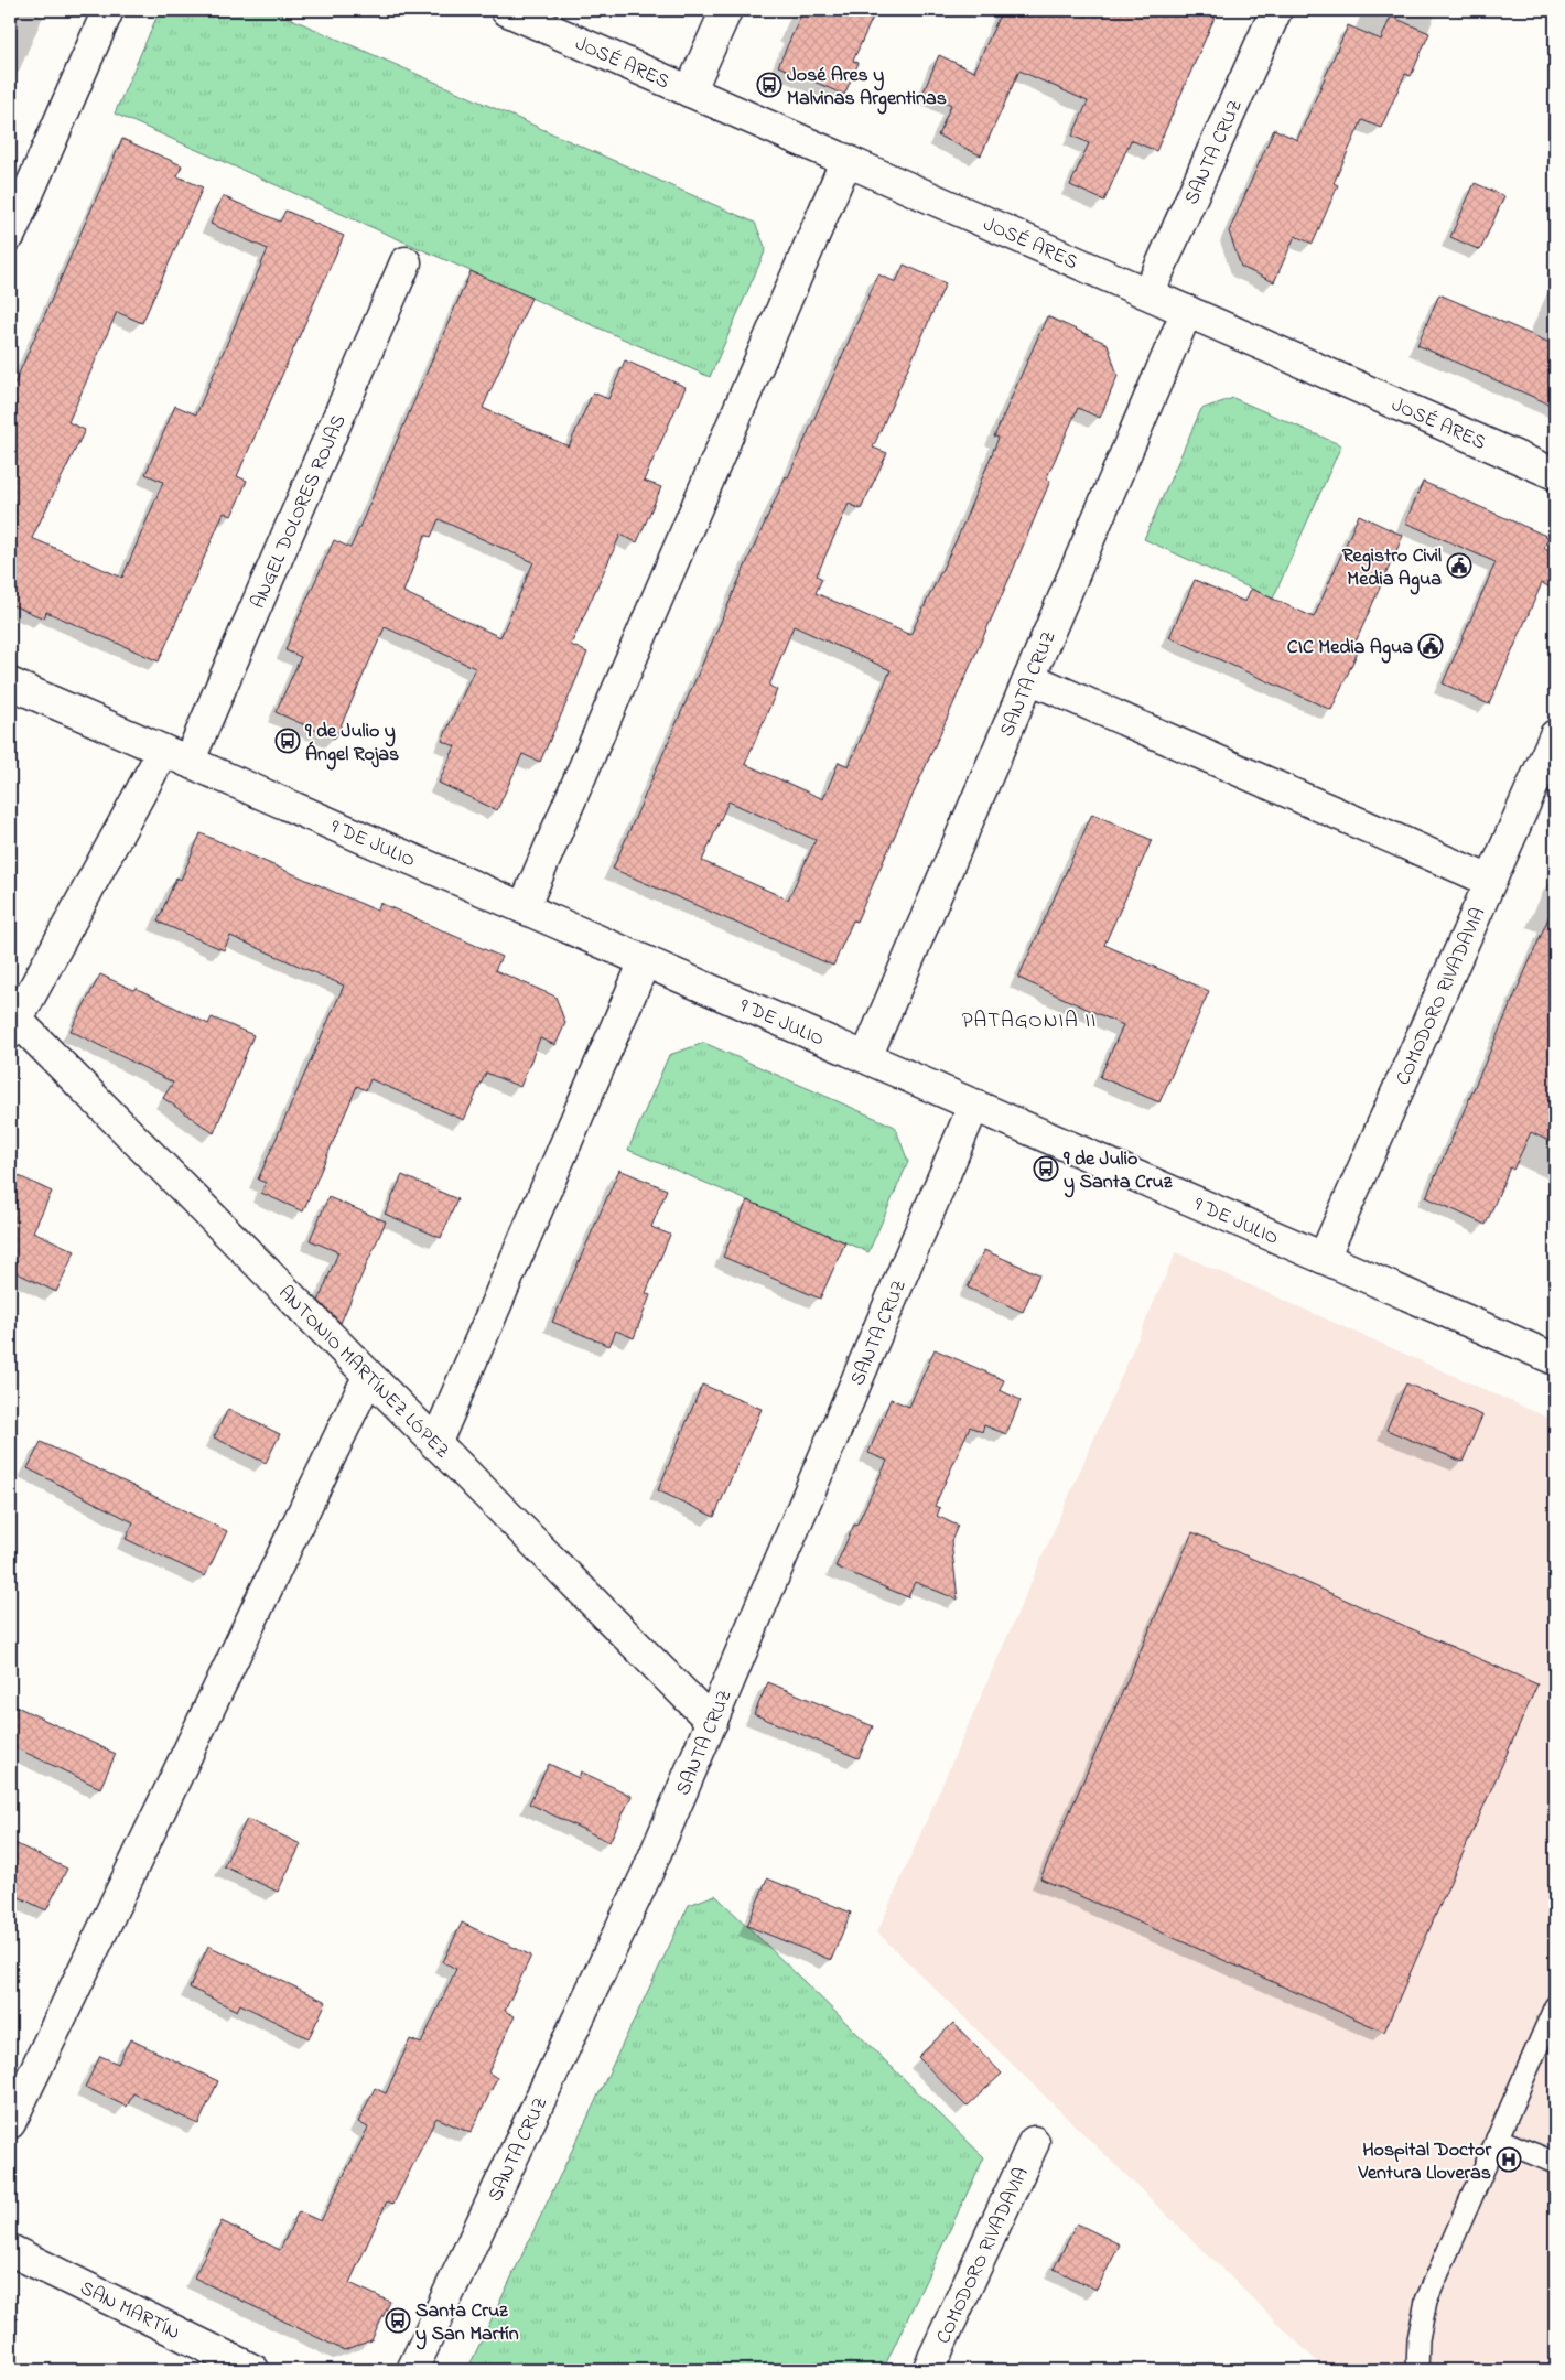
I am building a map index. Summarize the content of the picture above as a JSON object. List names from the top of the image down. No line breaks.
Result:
{"streets":{"street":["JOSÉ ARES","SANTA CRUZ","ANGEL DOLORES ROJAS","9 DE JULIO","COMODORO RIVADAVIA","ANTONIO MARTÍNEZ LÓPEZ","SAN MARTÍN"]},"crossings":[["JOSÉ ARES","SANTA CRUZ"],["SANTA CRUZ","9 DE JULIO"],["SANTA CRUZ","ANTONIO MARTÍNEZ LÓPEZ"],["ANGEL DOLORES ROJAS","9 DE JULIO"],["ANGEL DOLORES ROJAS","ANTONIO MARTÍNEZ LÓPEZ"],["9 DE JULIO","COMODORO RIVADAVIA"]],"districts":["PATAGONIA II"],"places":{"bus stop":["José Ares y Malvinas Argentinas","9 de Julio y Ángel Rojas","9 de Julio y Santa Cruz","Santa Cruz y San Martín"],"public building":["Registro Civil Media Agua","CIC Media Agua"],"hospital":["Hospital Doctor Ventura Lloveras"]}}
